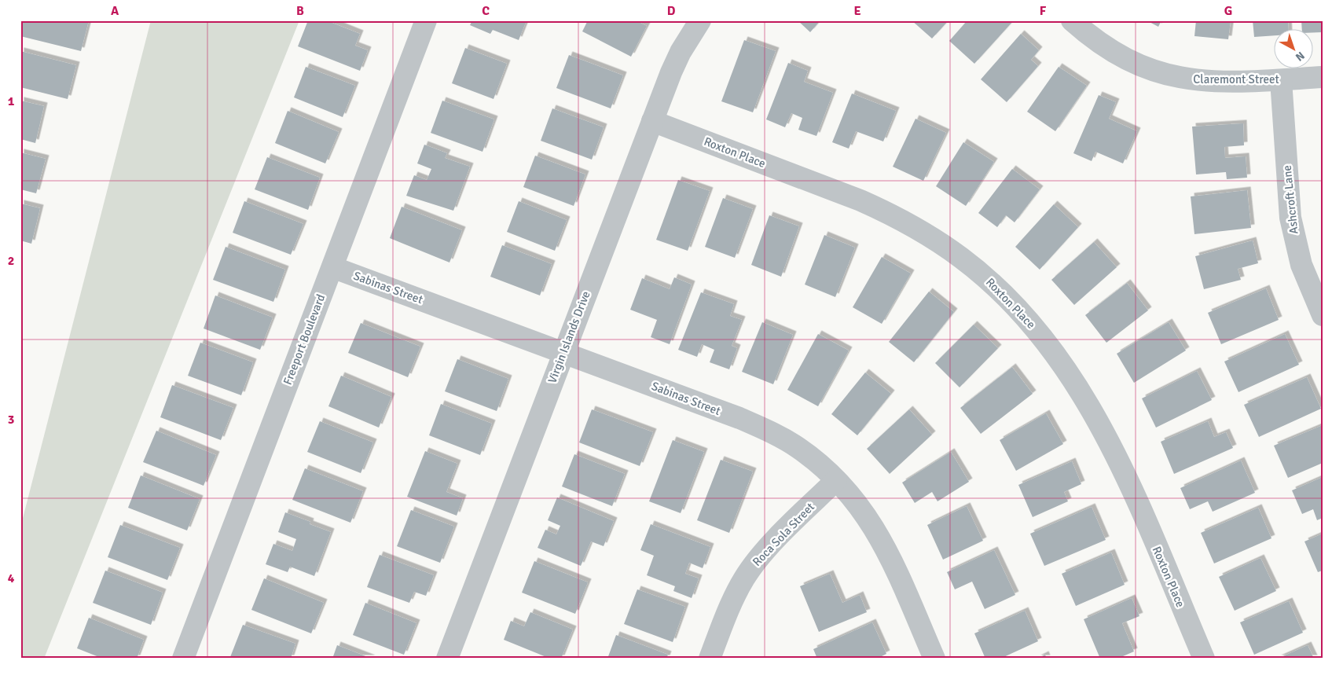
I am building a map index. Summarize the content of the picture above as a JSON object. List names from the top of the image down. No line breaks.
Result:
{"streets":{"street":["Claremont Street","Roxton Place","Ashcroft Lane","Sabinas Street","Virgin Islands Drive","Freeport Boulevard","Roca Sola Street"]},"crossings":[["Claremont Street","Ashcroft Lane"],["Roxton Place","Virgin Islands Drive"],["Sabinas Street","Virgin Islands Drive"],["Sabinas Street","Freeport Boulevard"],["Sabinas Street","Roca Sola Street"]],"north":"bottom right","grid":{"columns":["A","B","C","D","E","F","G"],"rows":["1","2","3","4"]}}
